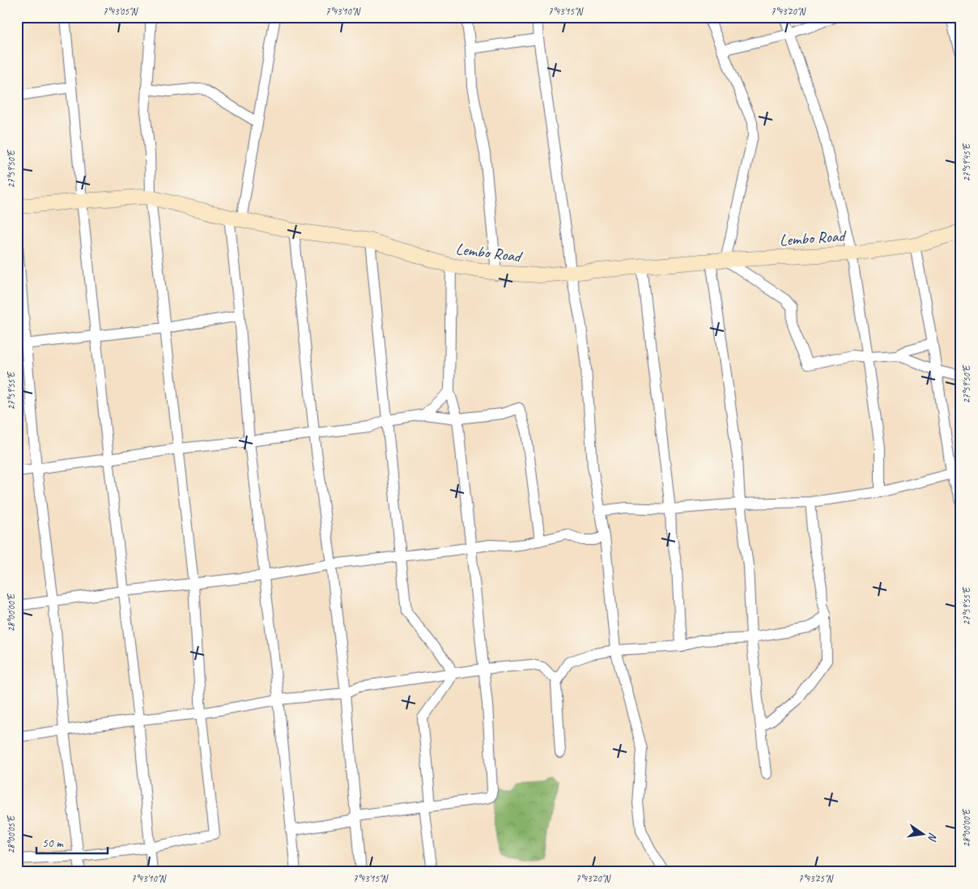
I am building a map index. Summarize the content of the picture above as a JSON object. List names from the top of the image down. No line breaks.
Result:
{"streets":{"street":["Lembo Road"]},"scale_bar":"50 m","north":"right","coordinates":["7°43'05\"N","7°43'10\"N","7°43'15\"N","7°43'20\"N","27°59'45\"E","27°59'50\"E","27°59'55\"E","28°00'00\"E","28°00'05\"E","7°43'25\"N"]}
